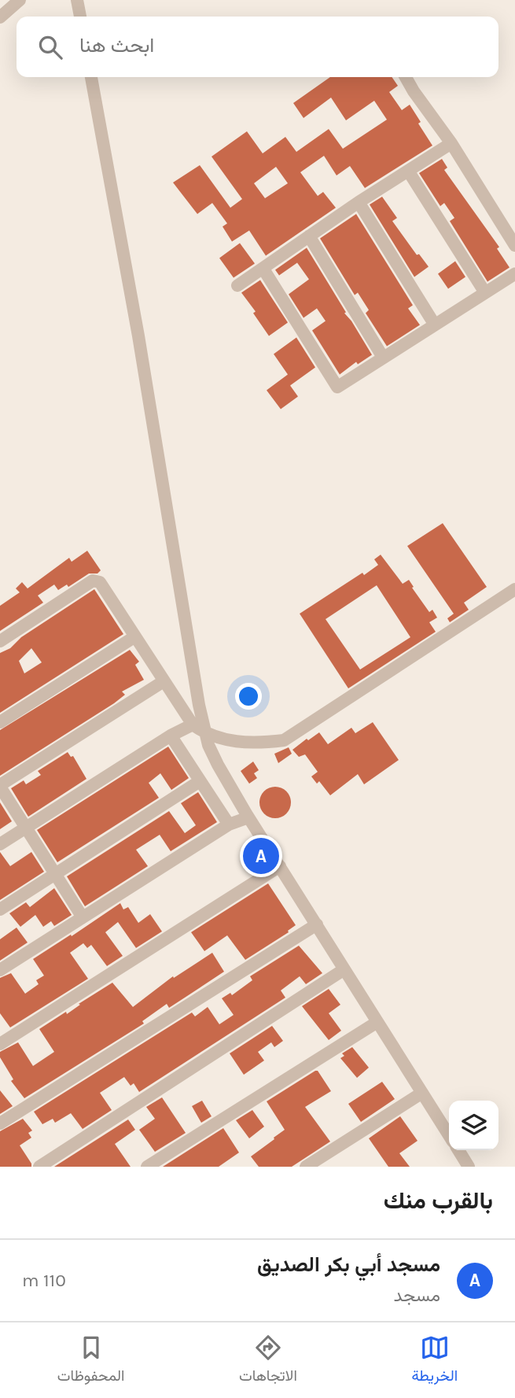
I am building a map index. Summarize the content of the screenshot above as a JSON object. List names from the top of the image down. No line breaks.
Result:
{"page":{"search":"ابحث هنا","pins":"A","heading":"بالقرب منك","list":[{"mark":"A","name":"مسجد أبي بكر الصديق","note":"مسجد","value":"110 m"}],"nav":["الخريطة","الاتجاهات","المحفوظات"]}}
